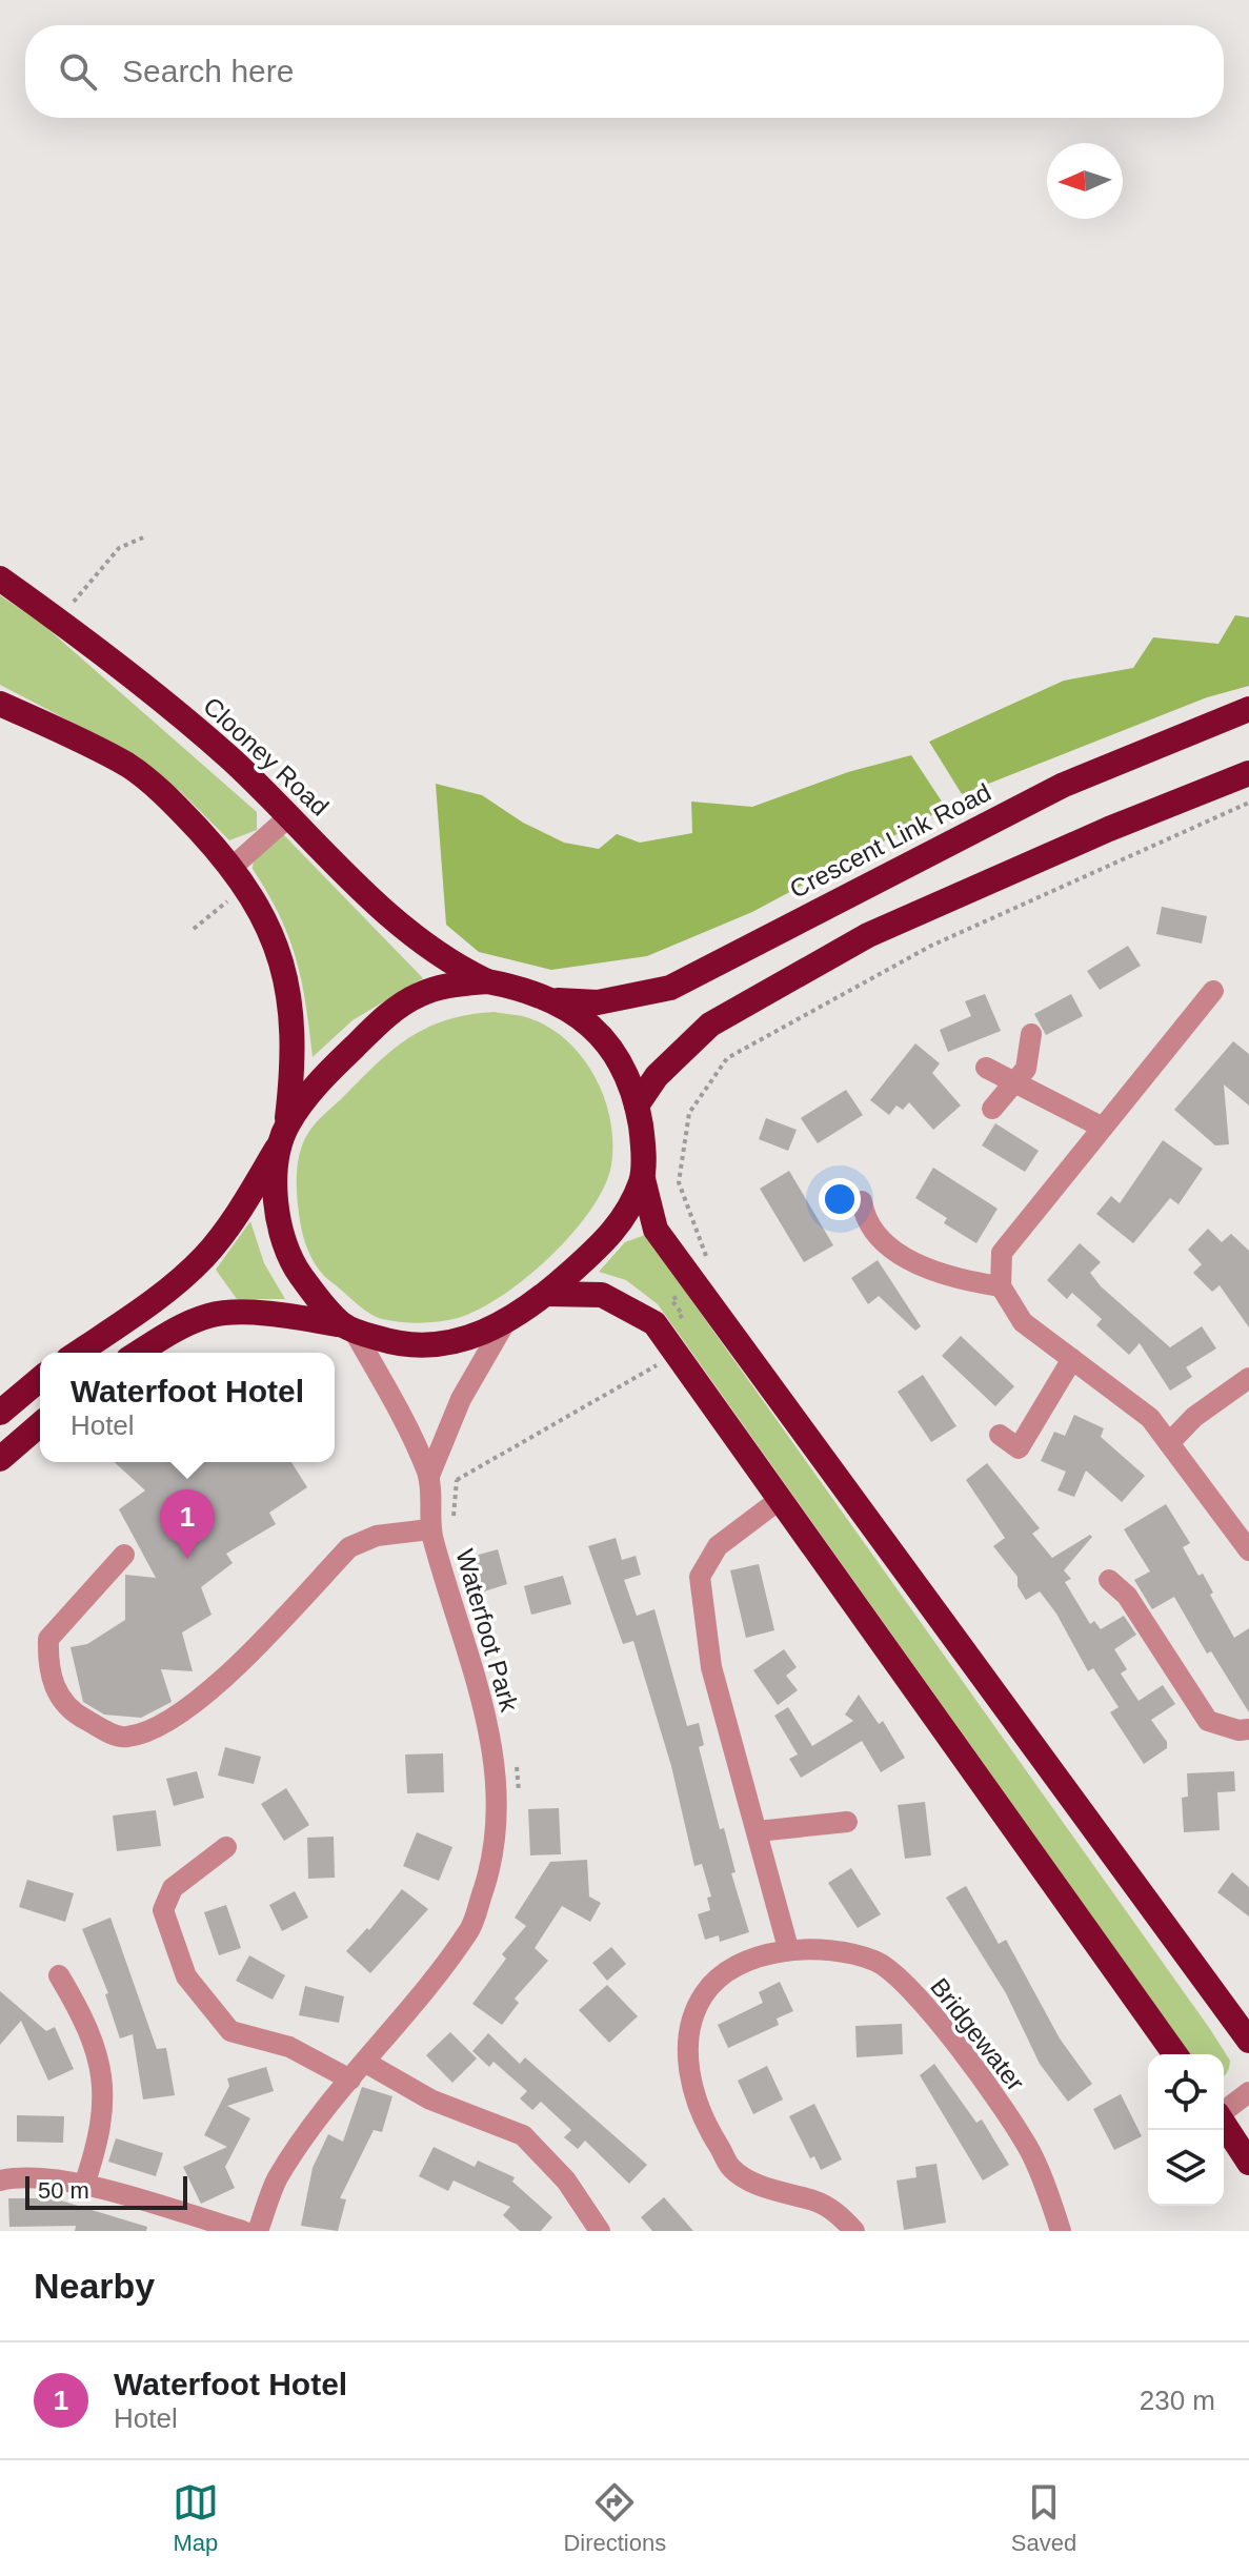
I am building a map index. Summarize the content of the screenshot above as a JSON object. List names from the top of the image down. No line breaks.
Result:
{"streets":{"highway":["Clooney Road","Crescent Link Road"],"street":["Waterfoot Park","Bridgewater"]},"scale_bar":"50 m","north":"left","page":{"search":"Search here","popup":["Waterfoot Hotel","Hotel"],"pins":"1","scale":"50 m","heading":"Nearby","list":[{"mark":"1","name":"Waterfoot Hotel","note":"Hotel","value":"230 m"}],"nav":["Map","Directions","Saved"]}}
